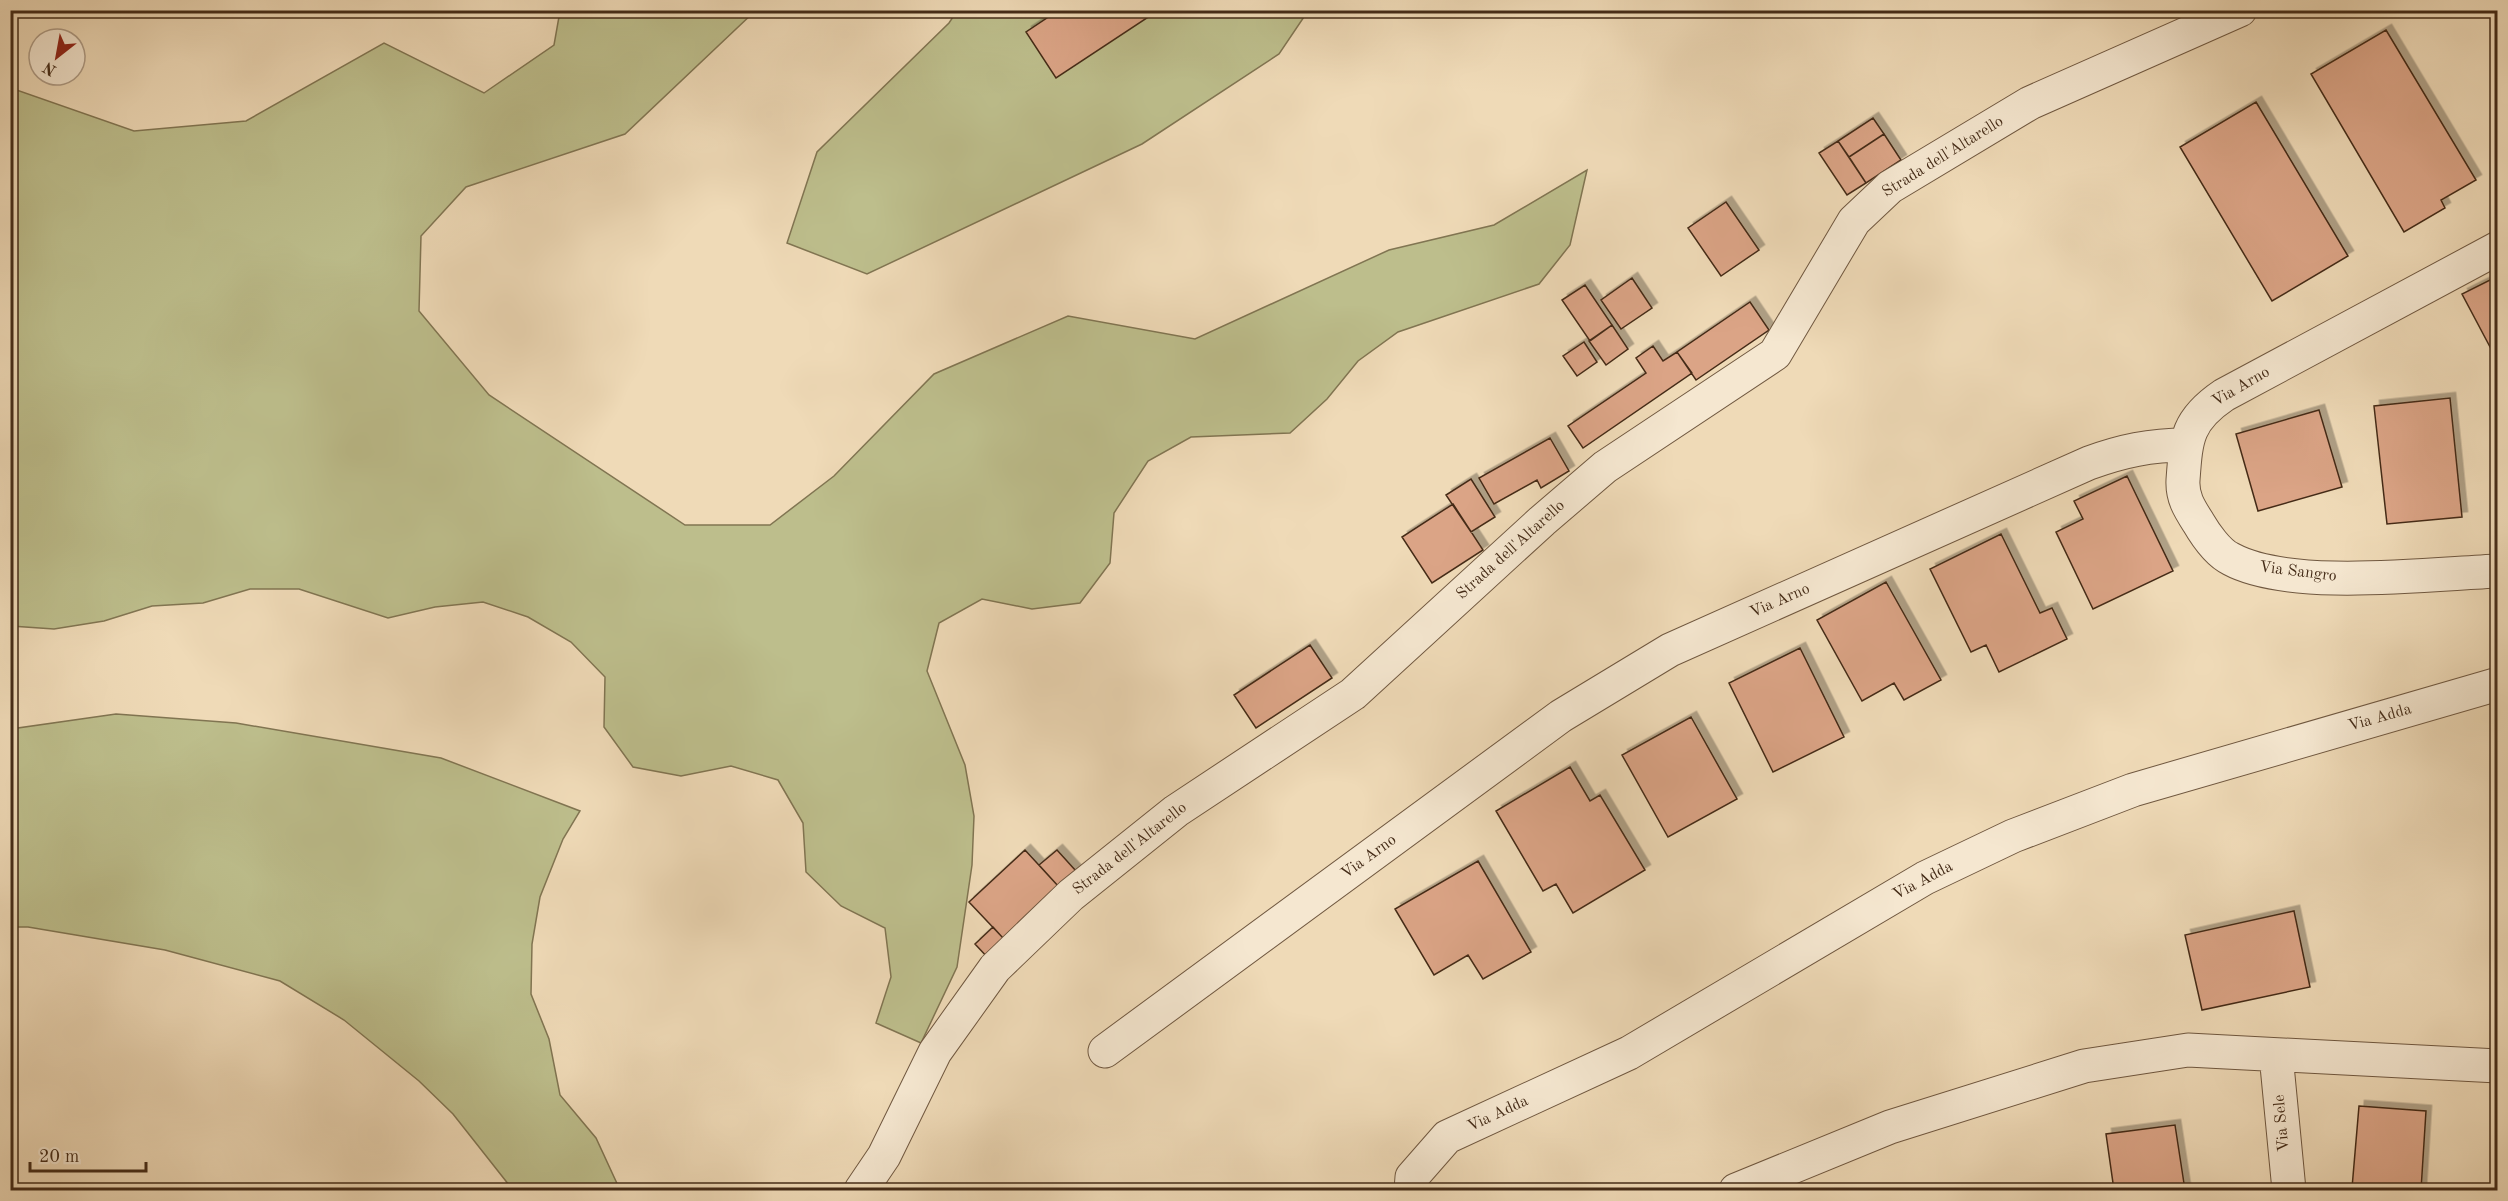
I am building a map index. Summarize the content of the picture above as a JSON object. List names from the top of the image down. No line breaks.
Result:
{"streets":{"street":["Strada dell'Altarello","Via Arno","Via Sangro","Via Adda","Via Sele"]},"crossings":[["Via Arno","Via Sangro"]],"scale_bar":"20 m","north":"bottom left"}
